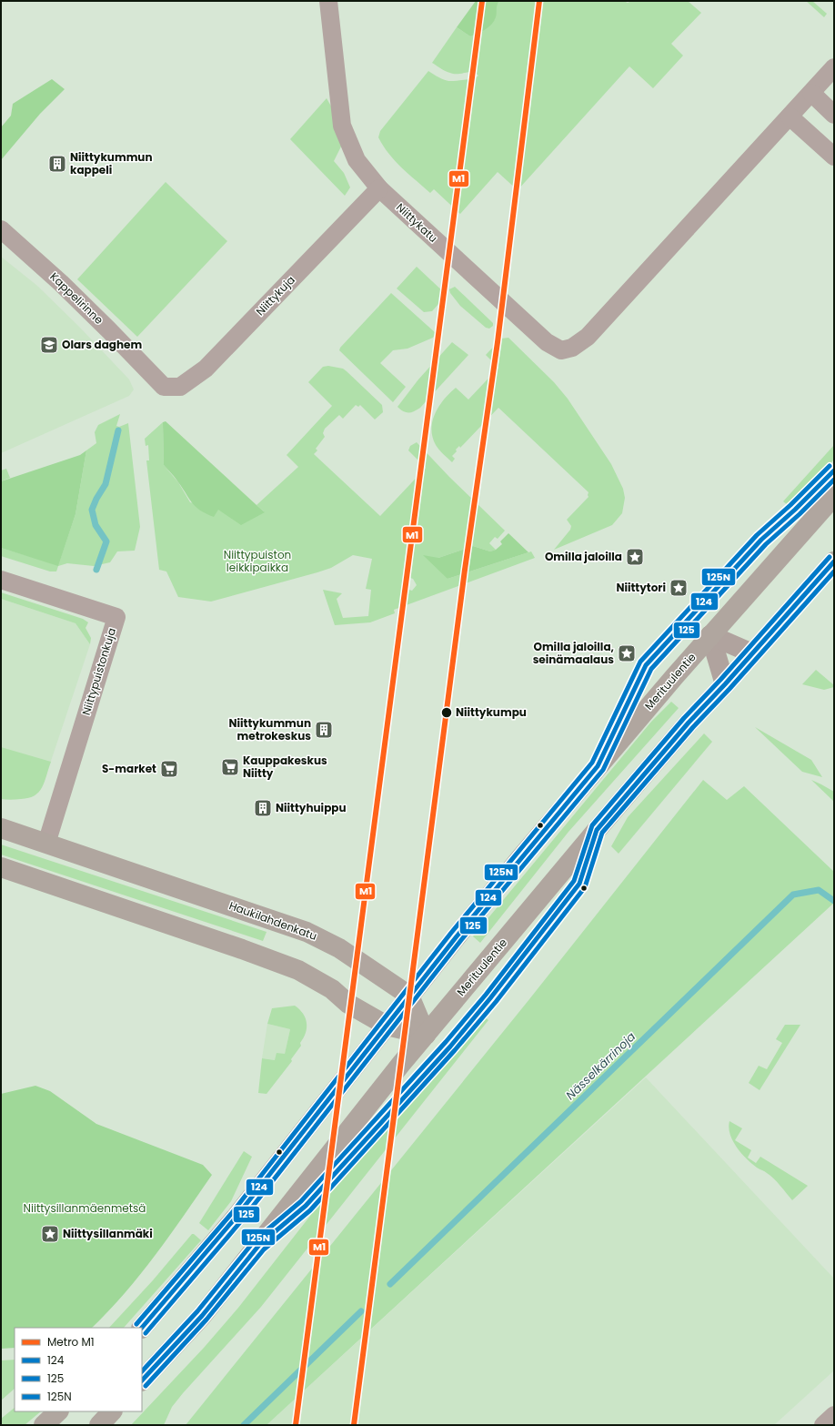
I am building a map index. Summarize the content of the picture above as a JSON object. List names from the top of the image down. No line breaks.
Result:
{"streets":{"main road":["Merituulentie","Haukilahdenkatu"],"street":["Niittykatu","Niittykuja","Kappelirinne","Niittypuistonkuja"]},"crossings":[["Niittykatu","Niittykuja"],["Niittykuja","Kappelirinne"],["Niittypuistonkuja","Haukilahdenkatu"],["Merituulentie","Haukilahdenkatu"]],"water":["Nässelkärrinoja"],"parks":["Niittypuiston leikkipaikka","Niittysillanmäenmetsä"],"places":{"building":["Niittykummun kappeli","Niittykummun metrokeskus","Niittyhuippu"],"school or university":["Olars daghem"],"place":["Omilla jaloilla","Niittytori","Omilla jaloilla, seinämaalaus","Niittysillanmäki"],"other":["Niittykumpu"],"supermarket":["Kauppakeskus Niitty","S-market"]},"lines":["metro line M1","transit line 125N","transit line 124","transit line 125"],"legend":["Metro M1","124","125","125N"]}
